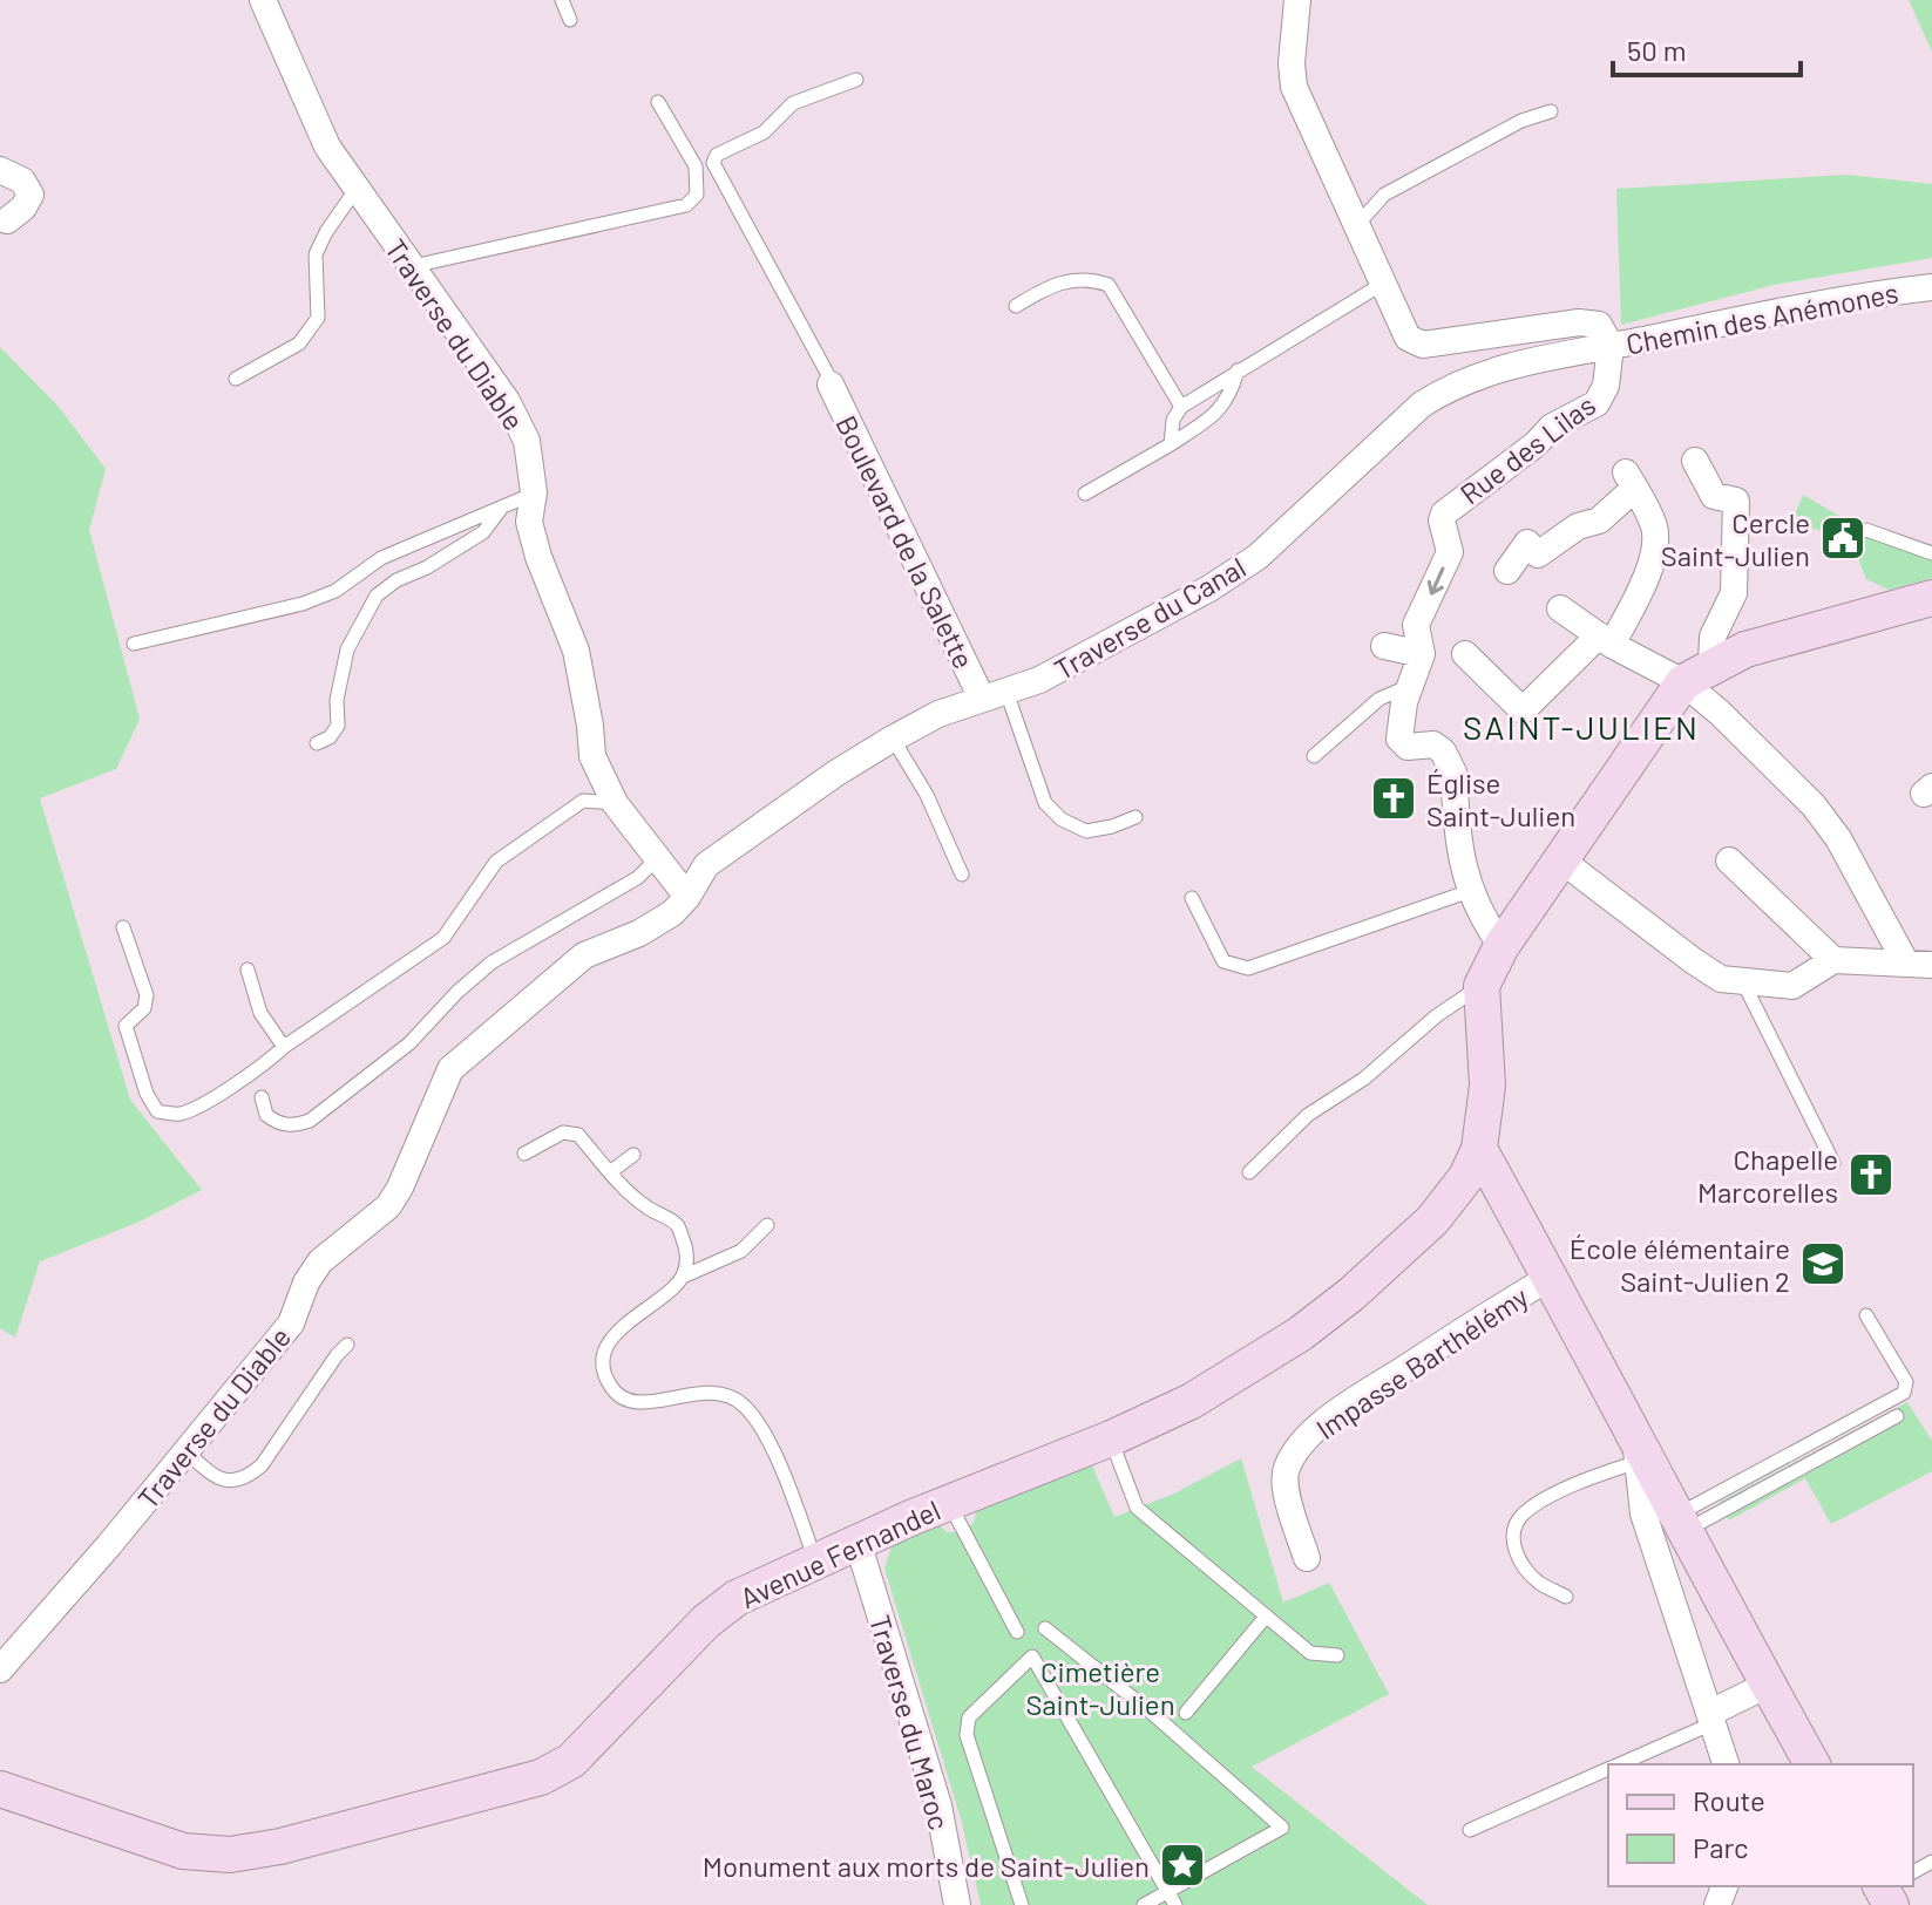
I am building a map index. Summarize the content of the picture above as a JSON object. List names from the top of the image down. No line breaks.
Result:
{"streets":{"main road":["Avenue Fernandel"],"street":["Chemin des Anémones","Traverse du Diable","Rue des Lilas","Boulevard de la Salette","Traverse du Canal","Impasse Barthélémy","Traverse du Maroc"]},"crossings":[["Chemin des Anémones","Rue des Lilas"],["Chemin des Anémones","Traverse du Canal"],["Traverse du Diable","Traverse du Canal"],["Rue des Lilas","Traverse du Canal"],["Boulevard de la Salette","Traverse du Canal"],["Avenue Fernandel","Traverse du Maroc"]],"one_way":["Rue des Lilas"],"districts":["SAINT-JULIEN"],"parks":["Cimetière Saint-Julien"],"places":{"public building":["Cercle Saint-Julien"],"church":["Église Saint-Julien","Chapelle Marcorelles"],"school or university":["École élémentaire Saint-Julien 2"],"place":["Monument aux morts de Saint-Julien"]},"legend":["Route","Parc"],"scale_bar":"50 m"}
